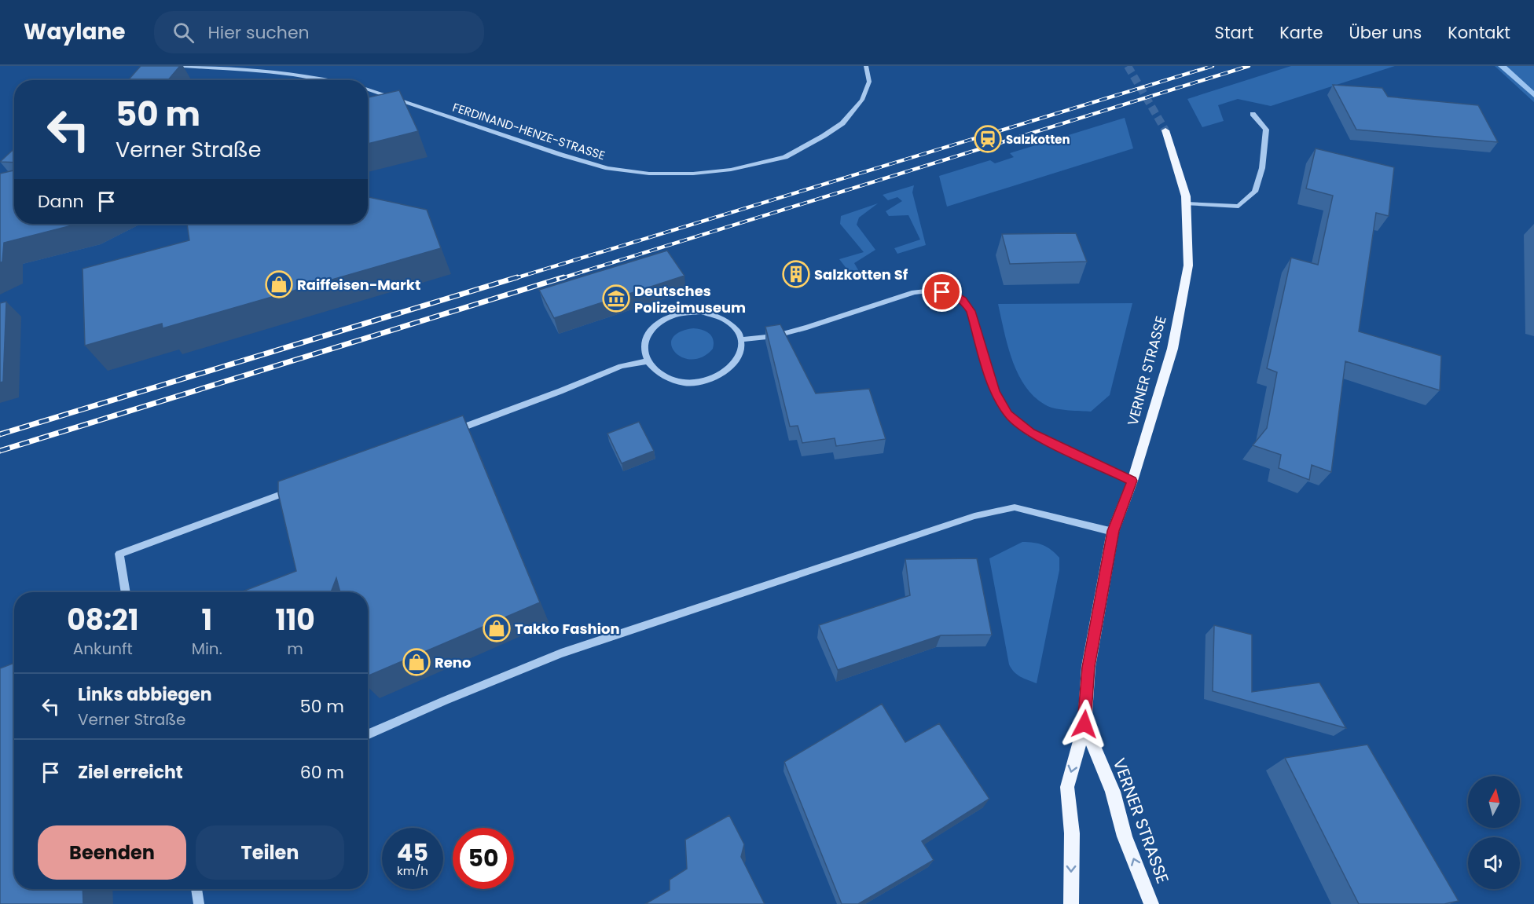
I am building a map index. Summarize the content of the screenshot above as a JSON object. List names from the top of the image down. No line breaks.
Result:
{"streets":{"main road":["VERNER STRASSE"],"street":["FERDINAND-HENZE-STRASSE"]},"places":{"station":["Salzkotten"],"building":["Salzkotten Sf"],"shop":["Raiffeisen-Markt","Takko Fashion","Reno"],"museum":["Deutsches Polizeimuseum"]},"north":"top","page":{"header":"Waylane","search":"Hier suchen","nav":["Start","Karte","Über uns","Kontakt"],"turn":["50 m","Verner Straße"],"then":"Dann","eta":["08:21","Ankunft","1","Min.","110","m"],"list":[{"name":"Links abbiegen","note":"Verner Straße","value":"50 m"},{"name":"Ziel erreicht","value":"60 m"}],"buttons":["Beenden","Teilen"],"speed":"45 km/h","limit":"50"}}
